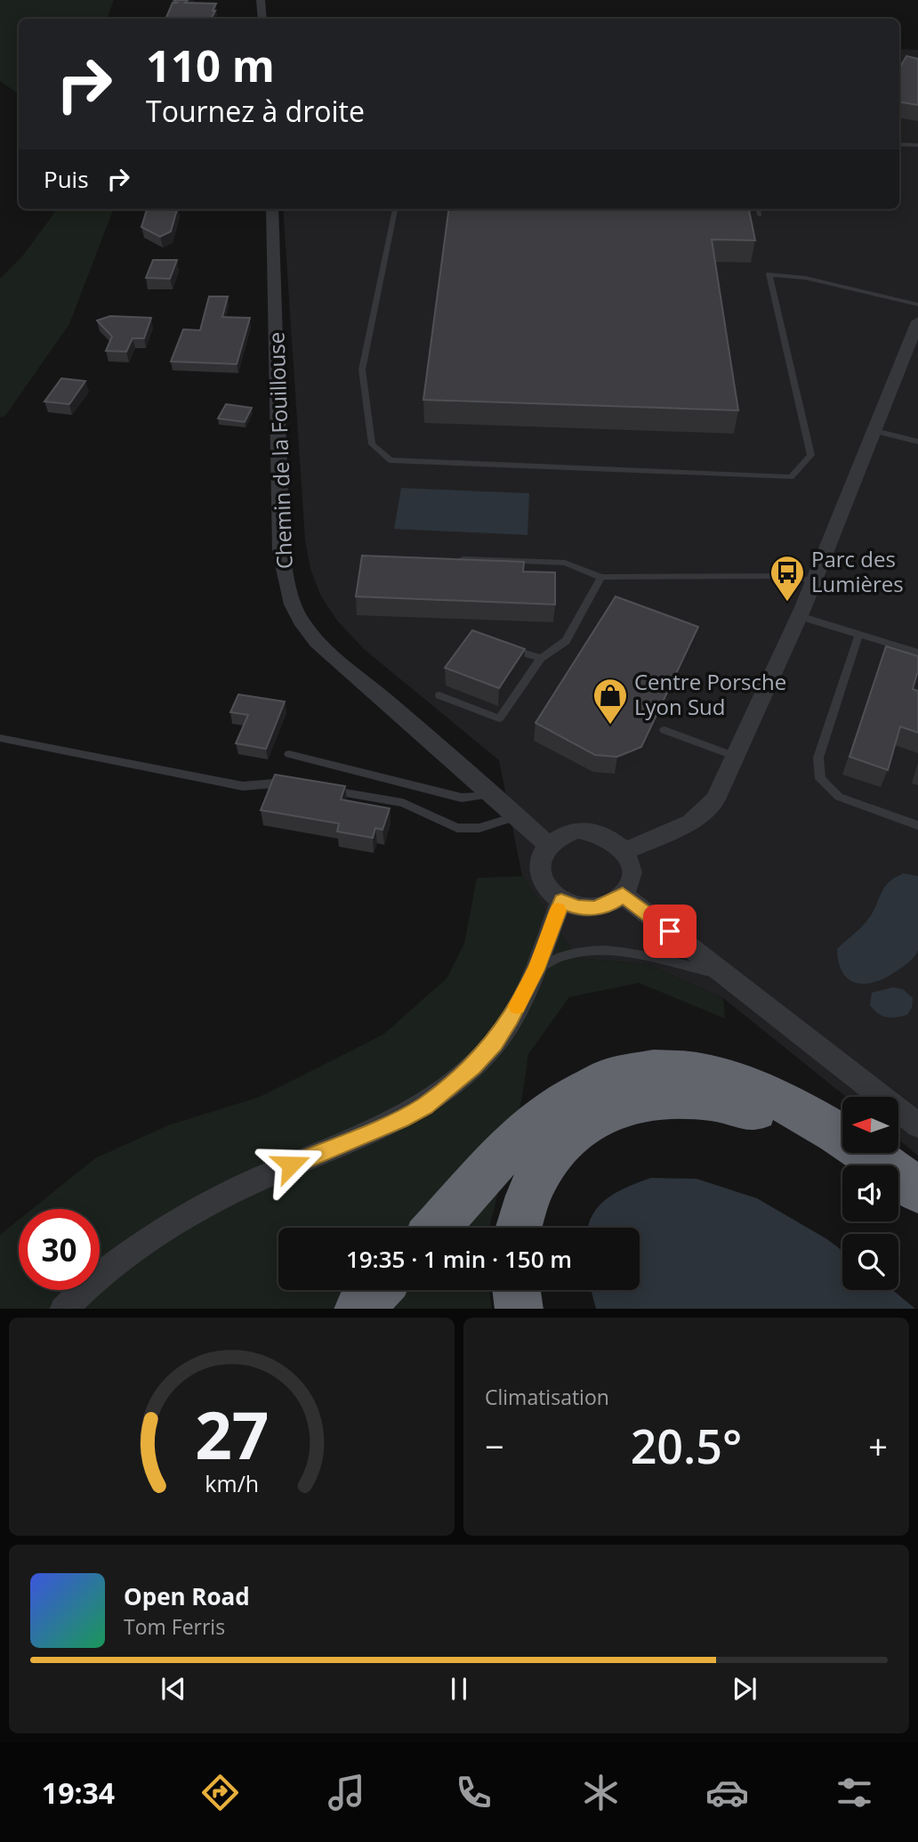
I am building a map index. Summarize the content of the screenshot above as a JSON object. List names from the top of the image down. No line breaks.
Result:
{"streets":{"street":["Chemin de la Fouillouse"]},"places":{"bus stop":["Parc des Lumières"],"shop":["Centre Porsche Lyon Sud"]},"north":"left","page":{"turn":["110 m","Tournez à droite"],"then":"Puis","limit":"30","trip":"19:35 · 1 min · 150 m","tile":"Climatisation","heat":["−","20.5°","+"],"song":["Open Road","Tom Ferris"],"tabs":"19:34","gauge":["27","km/h"]}}
